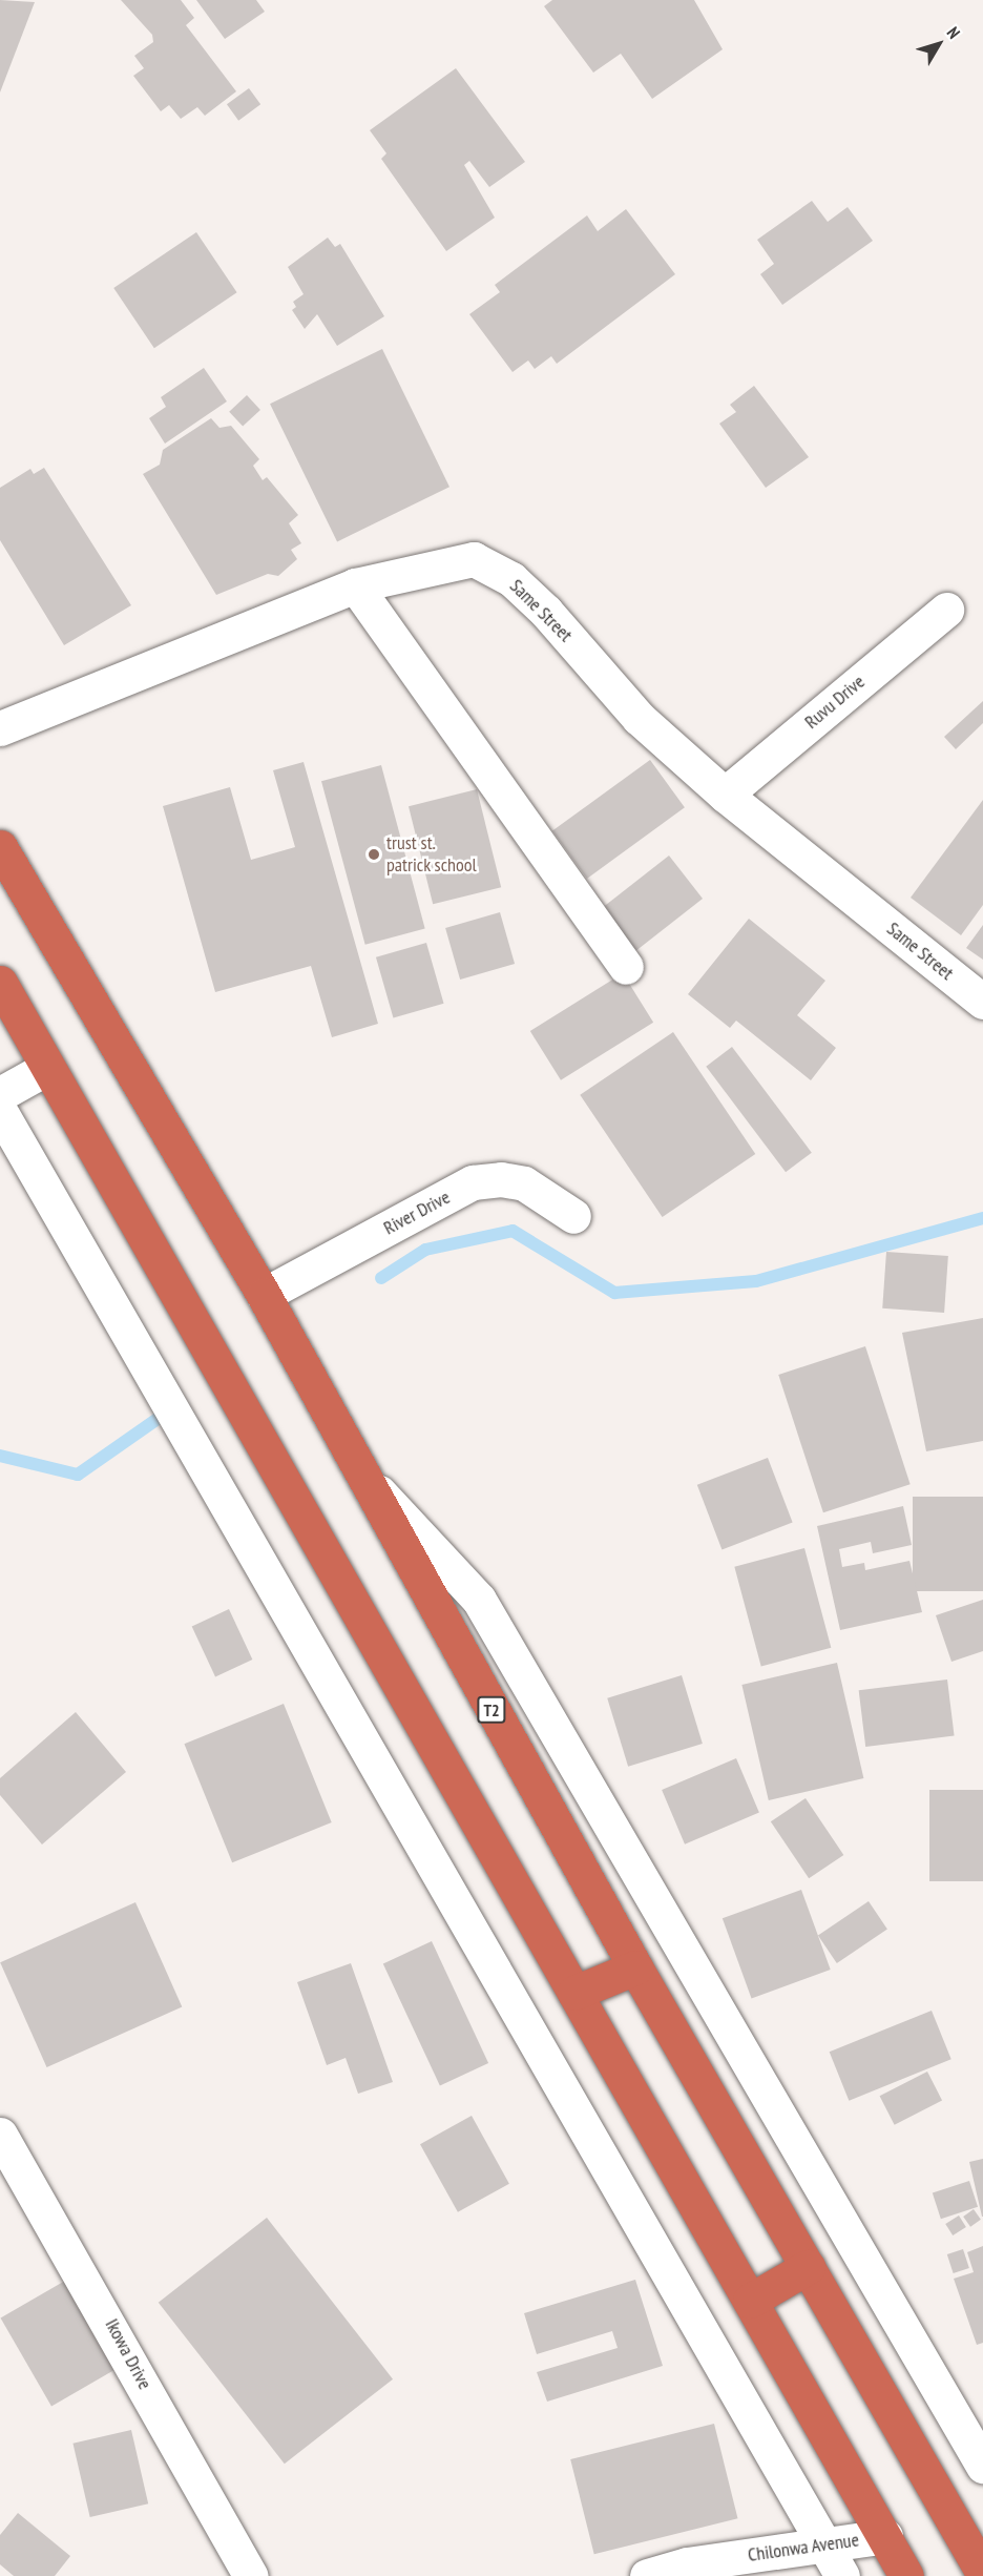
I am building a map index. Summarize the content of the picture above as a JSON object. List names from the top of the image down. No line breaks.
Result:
{"streets":{"highway":["T2"],"street":["Same Street","Ruvu Drive","River Drive","Ikowa Drive","Chilonwa Avenue"]},"crossings":[["Same Street","Ruvu Drive"],["River Drive","T2"]],"places":["trust st. patrick school"],"north":"top right"}
